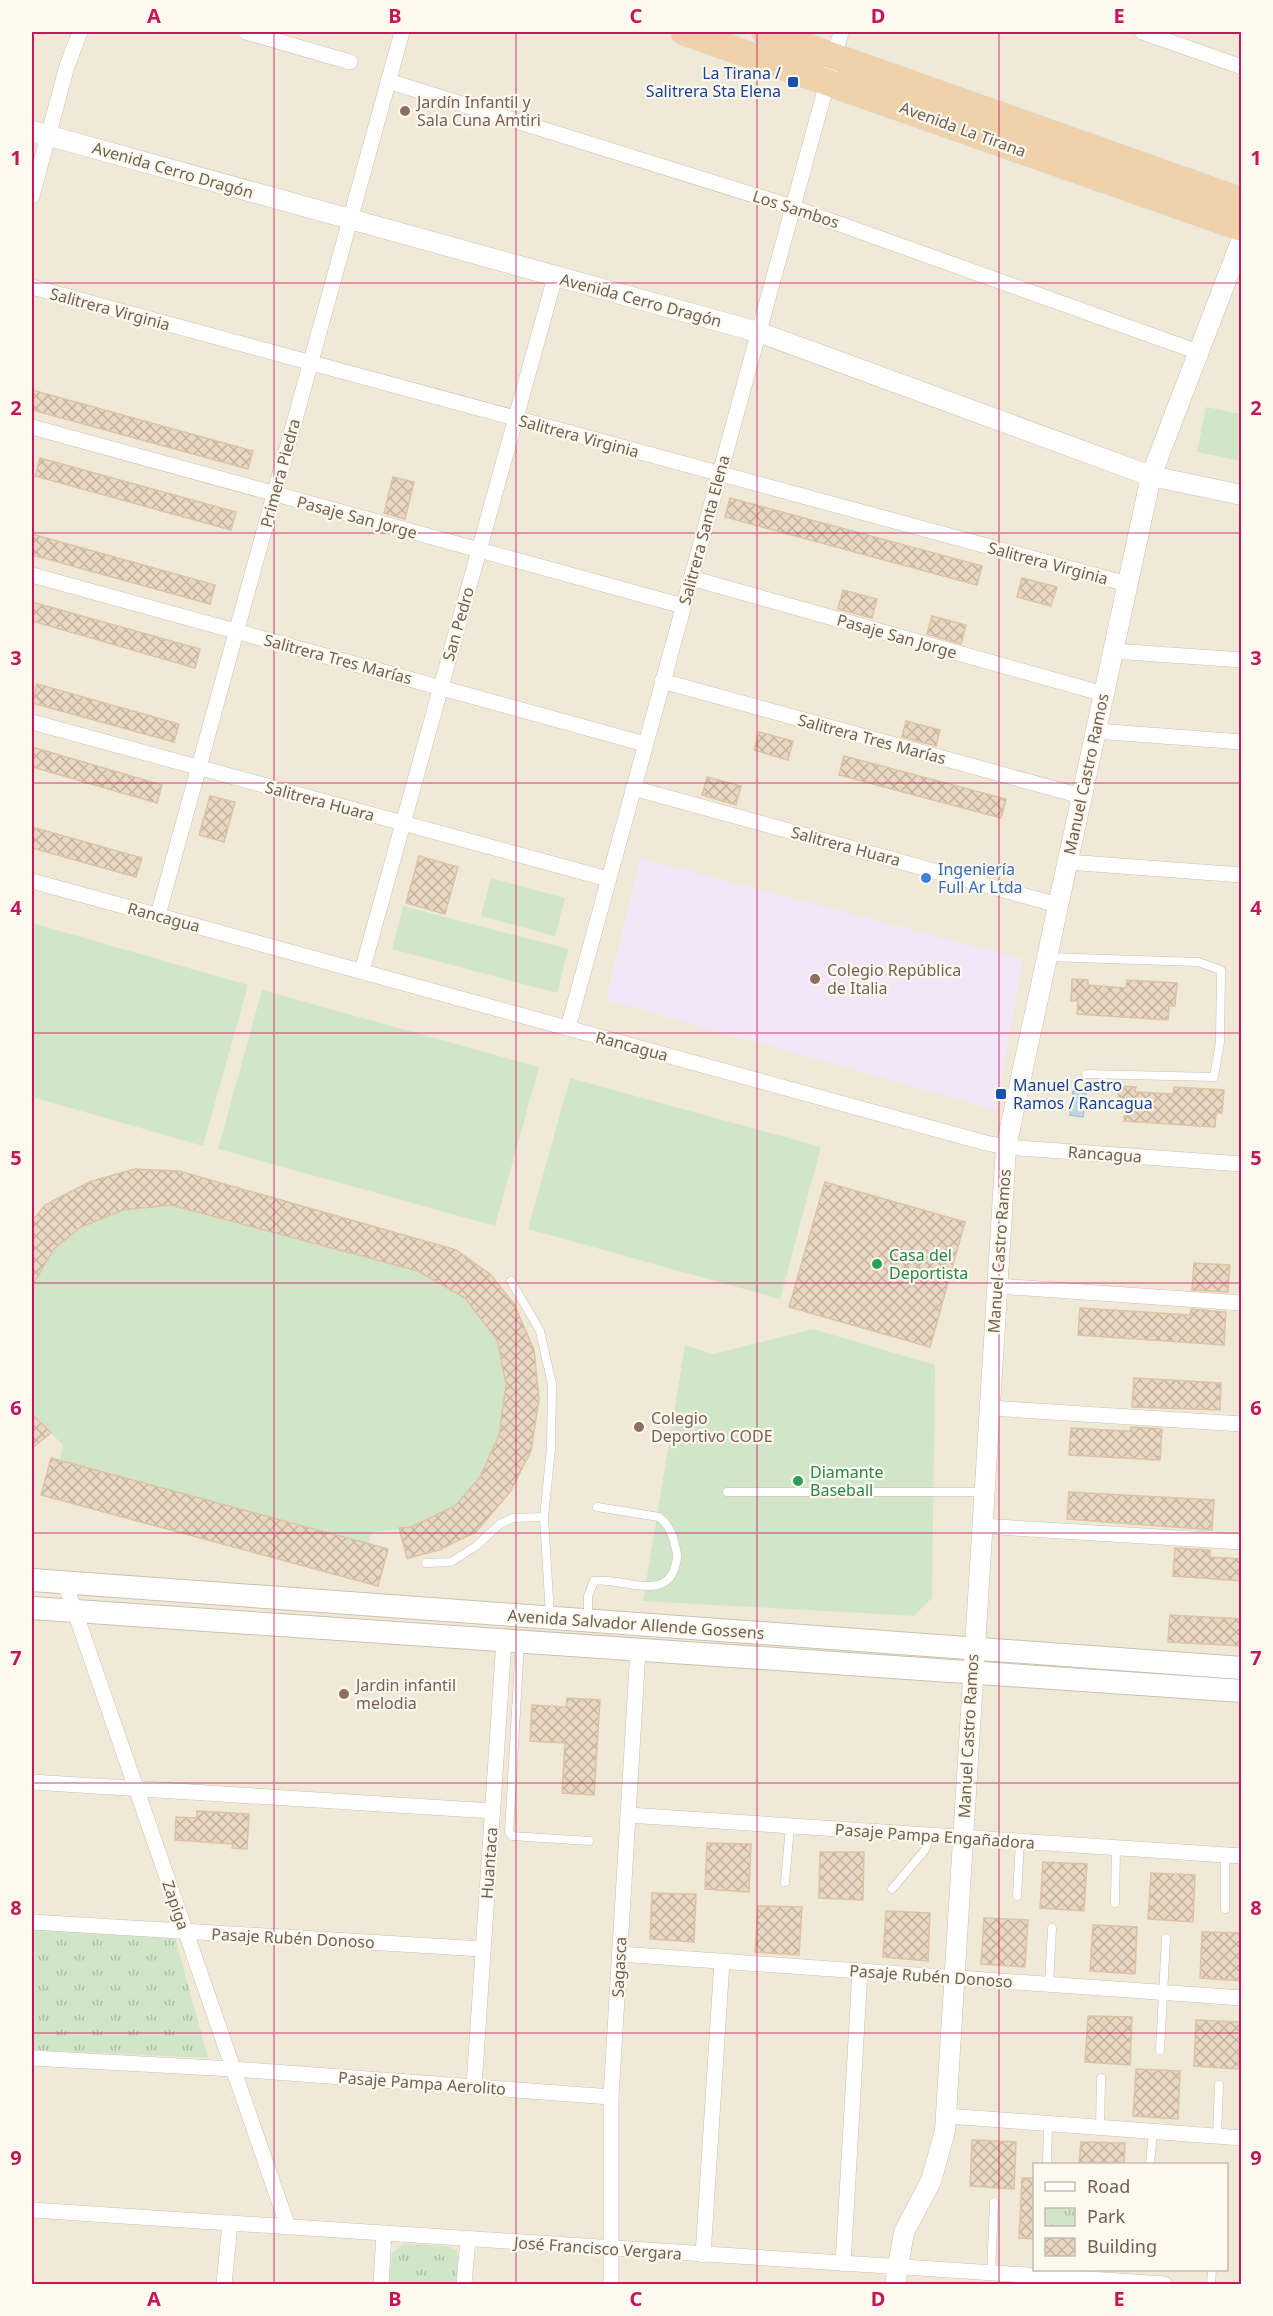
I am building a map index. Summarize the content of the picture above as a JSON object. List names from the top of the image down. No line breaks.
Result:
{"streets":{"highway":["Avenida La Tirana"],"main road":["Avenida Salvador Allende Gossens"],"street":["Avenida Cerro Dragón","Los Sambos","Salitrera Virginia","Primera Piedra","Pasaje San Jorge","Salitrera Santa Elena","San Pedro","Salitrera Tres Marías","Manuel Castro Ramos","Salitrera Huara","Rancagua","Pasaje Pampa Engañadora","Huantaca","Zapiga","Pasaje Rubén Donoso","Sagasca","Pasaje Pampa Aerolito","José Francisco Vergara"]},"crossings":[["Avenida La Tirana","Salitrera Santa Elena"],["Avenida Cerro Dragón","Primera Piedra"],["Avenida Cerro Dragón","Salitrera Santa Elena"],["Avenida Cerro Dragón","San Pedro"],["Avenida Cerro Dragón","Manuel Castro Ramos"],["Los Sambos","Primera Piedra"],["Los Sambos","Salitrera Santa Elena"],["Los Sambos","Manuel Castro Ramos"],["Salitrera Virginia","Primera Piedra"],["Salitrera Virginia","Salitrera Santa Elena"],["Salitrera Virginia","San Pedro"],["Salitrera Virginia","Manuel Castro Ramos"],["Primera Piedra","Pasaje San Jorge"],["Primera Piedra","Salitrera Tres Marías"],["Primera Piedra","Salitrera Huara"],["Primera Piedra","Rancagua"],["Pasaje San Jorge","Salitrera Santa Elena"],["Pasaje San Jorge","San Pedro"],["Pasaje San Jorge","Manuel Castro Ramos"],["Salitrera Santa Elena","Salitrera Tres Marías"],["Salitrera Santa Elena","Salitrera Huara"],["Salitrera Santa Elena","Rancagua"],["San Pedro","Salitrera Tres Marías"],["San Pedro","Salitrera Huara"],["San Pedro","Rancagua"],["Salitrera Tres Marías","Manuel Castro Ramos"],["Manuel Castro Ramos","Salitrera Huara"],["Manuel Castro Ramos","Rancagua"],["Manuel Castro Ramos","Avenida Salvador Allende Gossens"],["Manuel Castro Ramos","Pasaje Pampa Engañadora"],["Manuel Castro Ramos","Pasaje Rubén Donoso"],["Manuel Castro Ramos","José Francisco Vergara"],["Avenida Salvador Allende Gossens","Huantaca"],["Avenida Salvador Allende Gossens","Zapiga"],["Avenida Salvador Allende Gossens","Sagasca"],["Pasaje Pampa Engañadora","Sagasca"],["Huantaca","Pasaje Rubén Donoso"],["Huantaca","Pasaje Pampa Aerolito"],["Zapiga","Pasaje Rubén Donoso"],["Zapiga","Pasaje Pampa Aerolito"],["Zapiga","José Francisco Vergara"],["Pasaje Rubén Donoso","Sagasca"],["Sagasca","Pasaje Pampa Aerolito"],["Sagasca","José Francisco Vergara"]],"places":{"transit":["La Tirana / Salitrera Sta Elena","Manuel Castro Ramos / Rancagua"],"other":["Jardín Infantil y Sala Cuna Amtiri","Ingeniería Full Ar Ltda","Colegio República de Italia","Casa del Deportista","Colegio Deportivo CODE","Diamante Baseball","Jardin infantil melodia"]},"legend":["Road","Park","Building"],"grid":{"columns":["A","B","C","D","E"],"rows":["1","2","3","4","5","6","7","8","9"]}}
